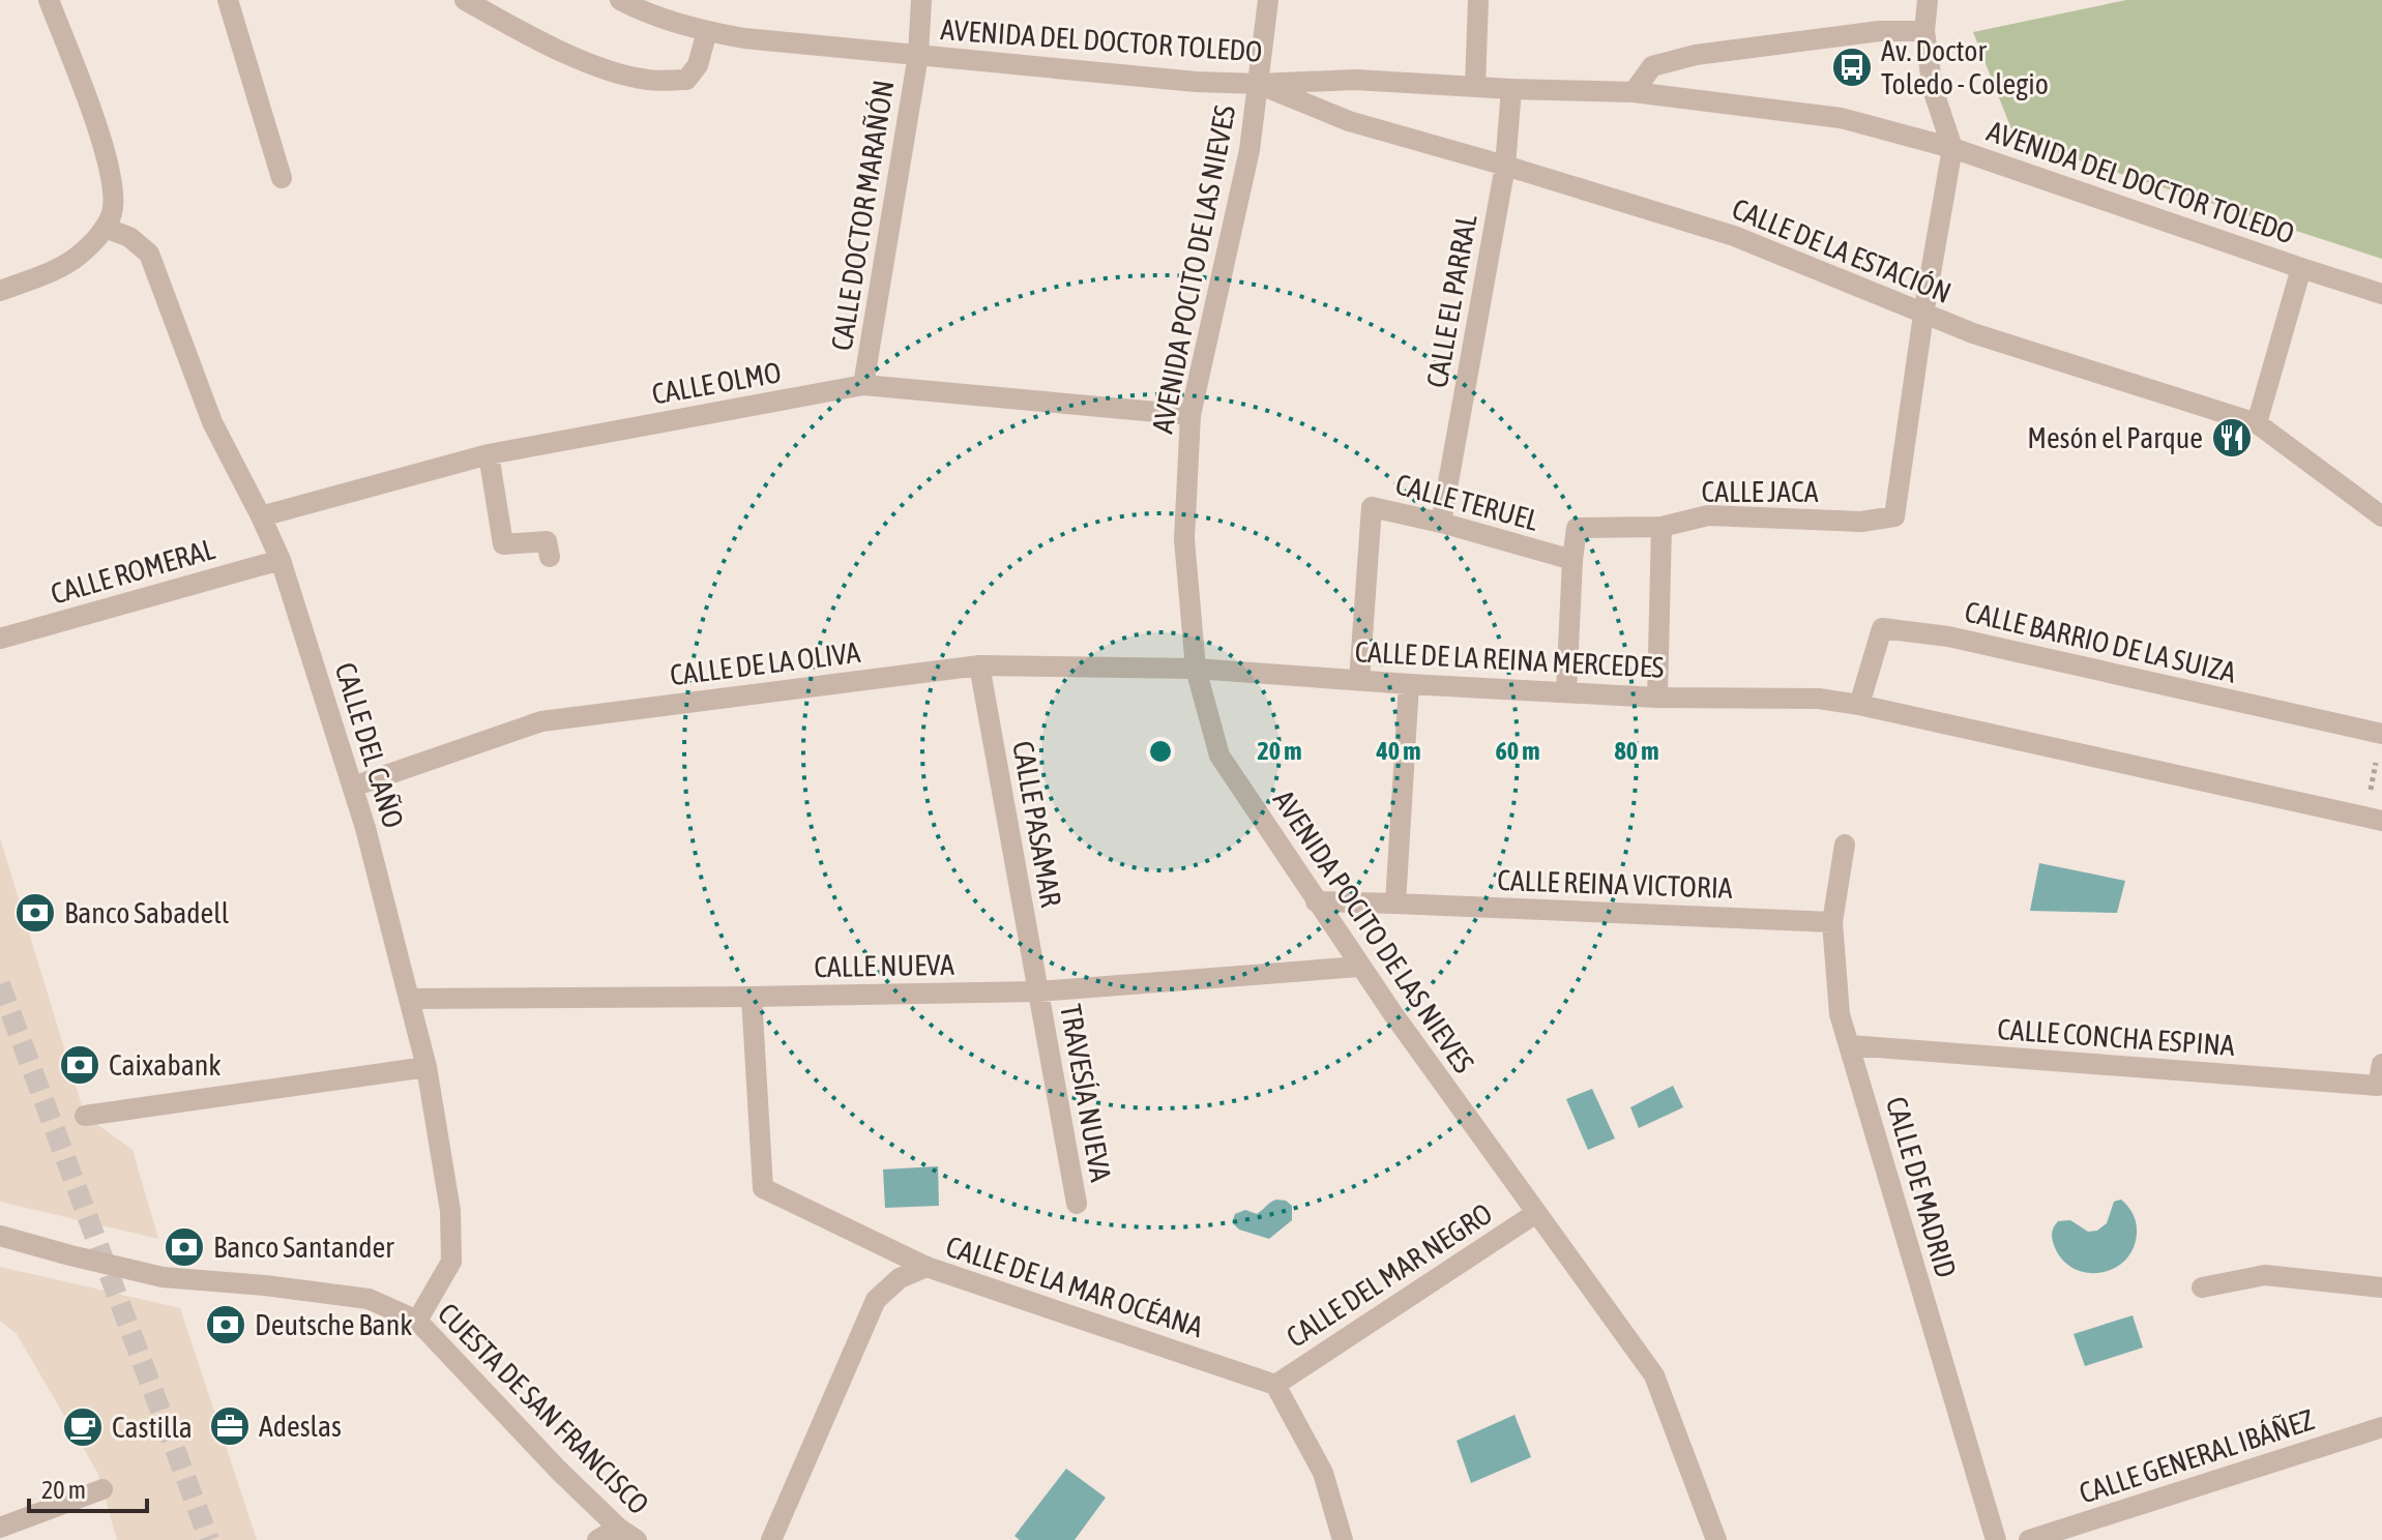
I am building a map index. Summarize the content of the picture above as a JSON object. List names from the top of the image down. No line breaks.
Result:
{"streets":{"street":["AVENIDA DEL DOCTOR TOLEDO","CALLE DOCTOR MARAÑÓN","CALLE DE LA ESTACIÓN","AVENIDA POCITO DE LAS NIEVES","CALLE EL PARRAL","CALLE OLMO","CALLE JACA","CALLE TERUEL","CALLE ROMERAL","CALLE BARRIO DE LA SUIZA","CALLE DE LA REINA MERCEDES","CALLE DE LA OLIVA","CALLE DEL CAÑO","CALLE PASAMAR","CALLE REINA VICTORIA","CALLE NUEVA","CALLE CONCHA ESPINA","TRAVESÍA NUEVA","CALLE DE MADRID","CALLE DEL MAR NEGRO","CALLE DE LA MAR OCÉANA","CUESTA DE SAN FRANCISCO","CALLE GENERAL IBÁÑEZ"]},"crossings":[["AVENIDA DEL DOCTOR TOLEDO","CALLE DOCTOR MARAÑÓN"],["AVENIDA DEL DOCTOR TOLEDO","CALLE DE LA ESTACIÓN"],["AVENIDA DEL DOCTOR TOLEDO","AVENIDA POCITO DE LAS NIEVES"],["AVENIDA DEL DOCTOR TOLEDO","CALLE EL PARRAL"],["CALLE DOCTOR MARAÑÓN","CALLE OLMO"],["CALLE DE LA ESTACIÓN","AVENIDA POCITO DE LAS NIEVES"],["CALLE DE LA ESTACIÓN","CALLE EL PARRAL"],["CALLE DE LA ESTACIÓN","CALLE JACA"],["AVENIDA POCITO DE LAS NIEVES","CALLE OLMO"],["AVENIDA POCITO DE LAS NIEVES","CALLE DE LA REINA MERCEDES"],["AVENIDA POCITO DE LAS NIEVES","CALLE DE LA OLIVA"],["AVENIDA POCITO DE LAS NIEVES","CALLE NUEVA"],["AVENIDA POCITO DE LAS NIEVES","CALLE DEL MAR NEGRO"],["CALLE EL PARRAL","CALLE TERUEL"],["CALLE OLMO","CALLE DEL CAÑO"],["CALLE JACA","CALLE TERUEL"],["CALLE TERUEL","CALLE DE LA REINA MERCEDES"],["CALLE ROMERAL","CALLE DEL CAÑO"],["CALLE BARRIO DE LA SUIZA","CALLE DE LA REINA MERCEDES"],["CALLE DE LA REINA MERCEDES","CALLE DE LA OLIVA"],["CALLE DE LA OLIVA","CALLE DEL CAÑO"],["CALLE DE LA OLIVA","CALLE PASAMAR"],["CALLE DEL CAÑO","CALLE NUEVA"],["CALLE DEL CAÑO","CUESTA DE SAN FRANCISCO"],["CALLE PASAMAR","CALLE NUEVA"],["CALLE PASAMAR","TRAVESÍA NUEVA"],["CALLE REINA VICTORIA","CALLE DE MADRID"],["CALLE NUEVA","TRAVESÍA NUEVA"],["CALLE CONCHA ESPINA","CALLE DE MADRID"],["CALLE DEL MAR NEGRO","CALLE DE LA MAR OCÉANA"]],"places":{"bus stop":["Av. Doctor Toledo - Colegio"],"restaurant":["Mesón el Parque"],"bank":["Banco Sabadell","Caixabank","Banco Santander","Deutsche Bank"],"office":["Adeslas"],"cafe":["Castilla"]},"scale_bar":"20 m","rings":["20 m","40 m","60 m","80 m"]}
